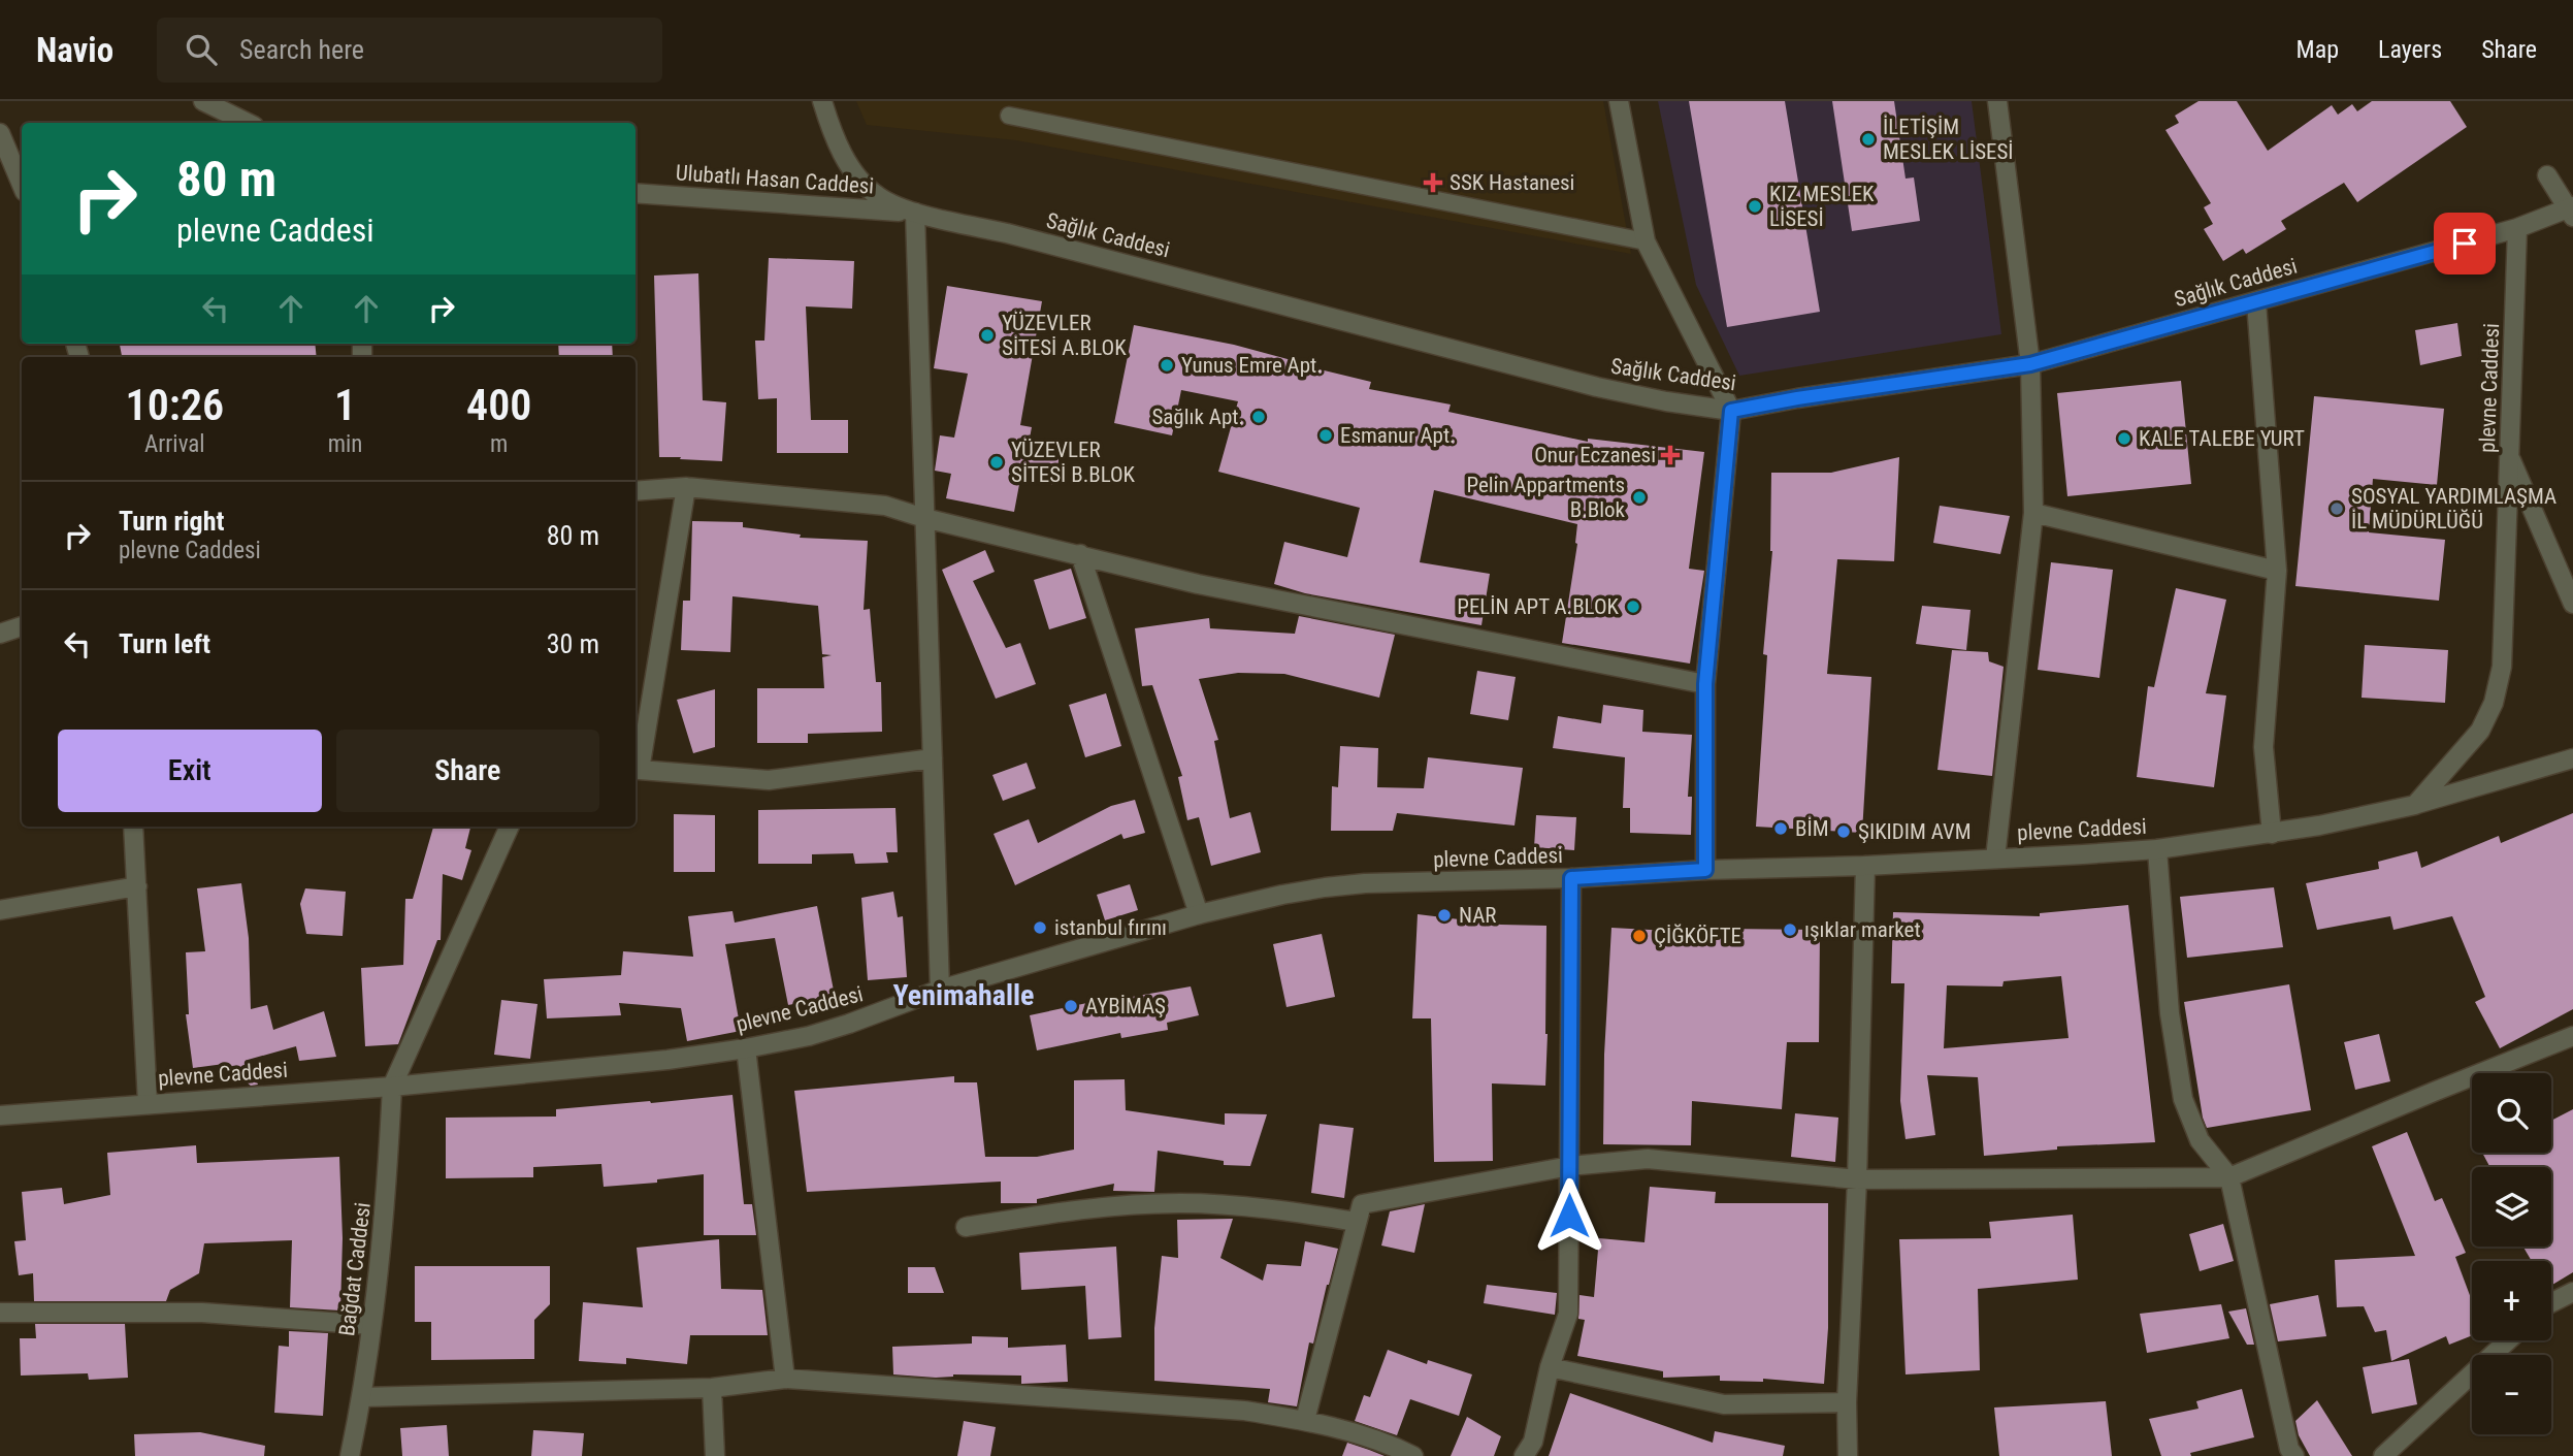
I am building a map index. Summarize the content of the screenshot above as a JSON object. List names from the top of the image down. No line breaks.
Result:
{"streets":{"street":["Ulubatlı Hasan Caddesi","Sağlık Caddesi","plevne Caddesi","Bağdat Caddesi"]},"crossings":[["Ulubatlı Hasan Caddesi","Sağlık Caddesi"],["Sağlık Caddesi","plevne Caddesi"],["plevne Caddesi","Bağdat Caddesi"]],"districts":["Yenimahalle"],"places":{"other":["İLETİŞİM MESLEK LİSESİ","KIZ MESLEK LİSESİ","YÜZEVLER SİTESİ A.BLOK","Yunus Emre Apt.","Sağlık Apt.","Esmanur Apt.","KALE TALEBE YURT","YÜZEVLER SİTESİ B.BLOK","Pelin Appartments B.Blok","SOSYAL YARDIMLAŞMA İL MÜDÜRLÜĞÜ","PELİN APT A.BLOK","BİM","ŞIKIDIM AVM","NAR","istanbul fırını","ışıklar market","ÇİĞKÖFTE","AYBİMAŞ"],"health":["SSK Hastanesi","Onur Eczanesi"]},"page":{"header":"Navio","search":"Search here","nav":["Map","Layers","Share"],"turn":["80 m","plevne Caddesi"],"eta":["10:26","Arrival","1","min","400","m"],"list":[{"name":"Turn right","note":"plevne Caddesi","value":"80 m"},{"name":"Turn left","value":"30 m"}],"buttons":["Exit","Share"],"map_buttons":["+","−"]}}
